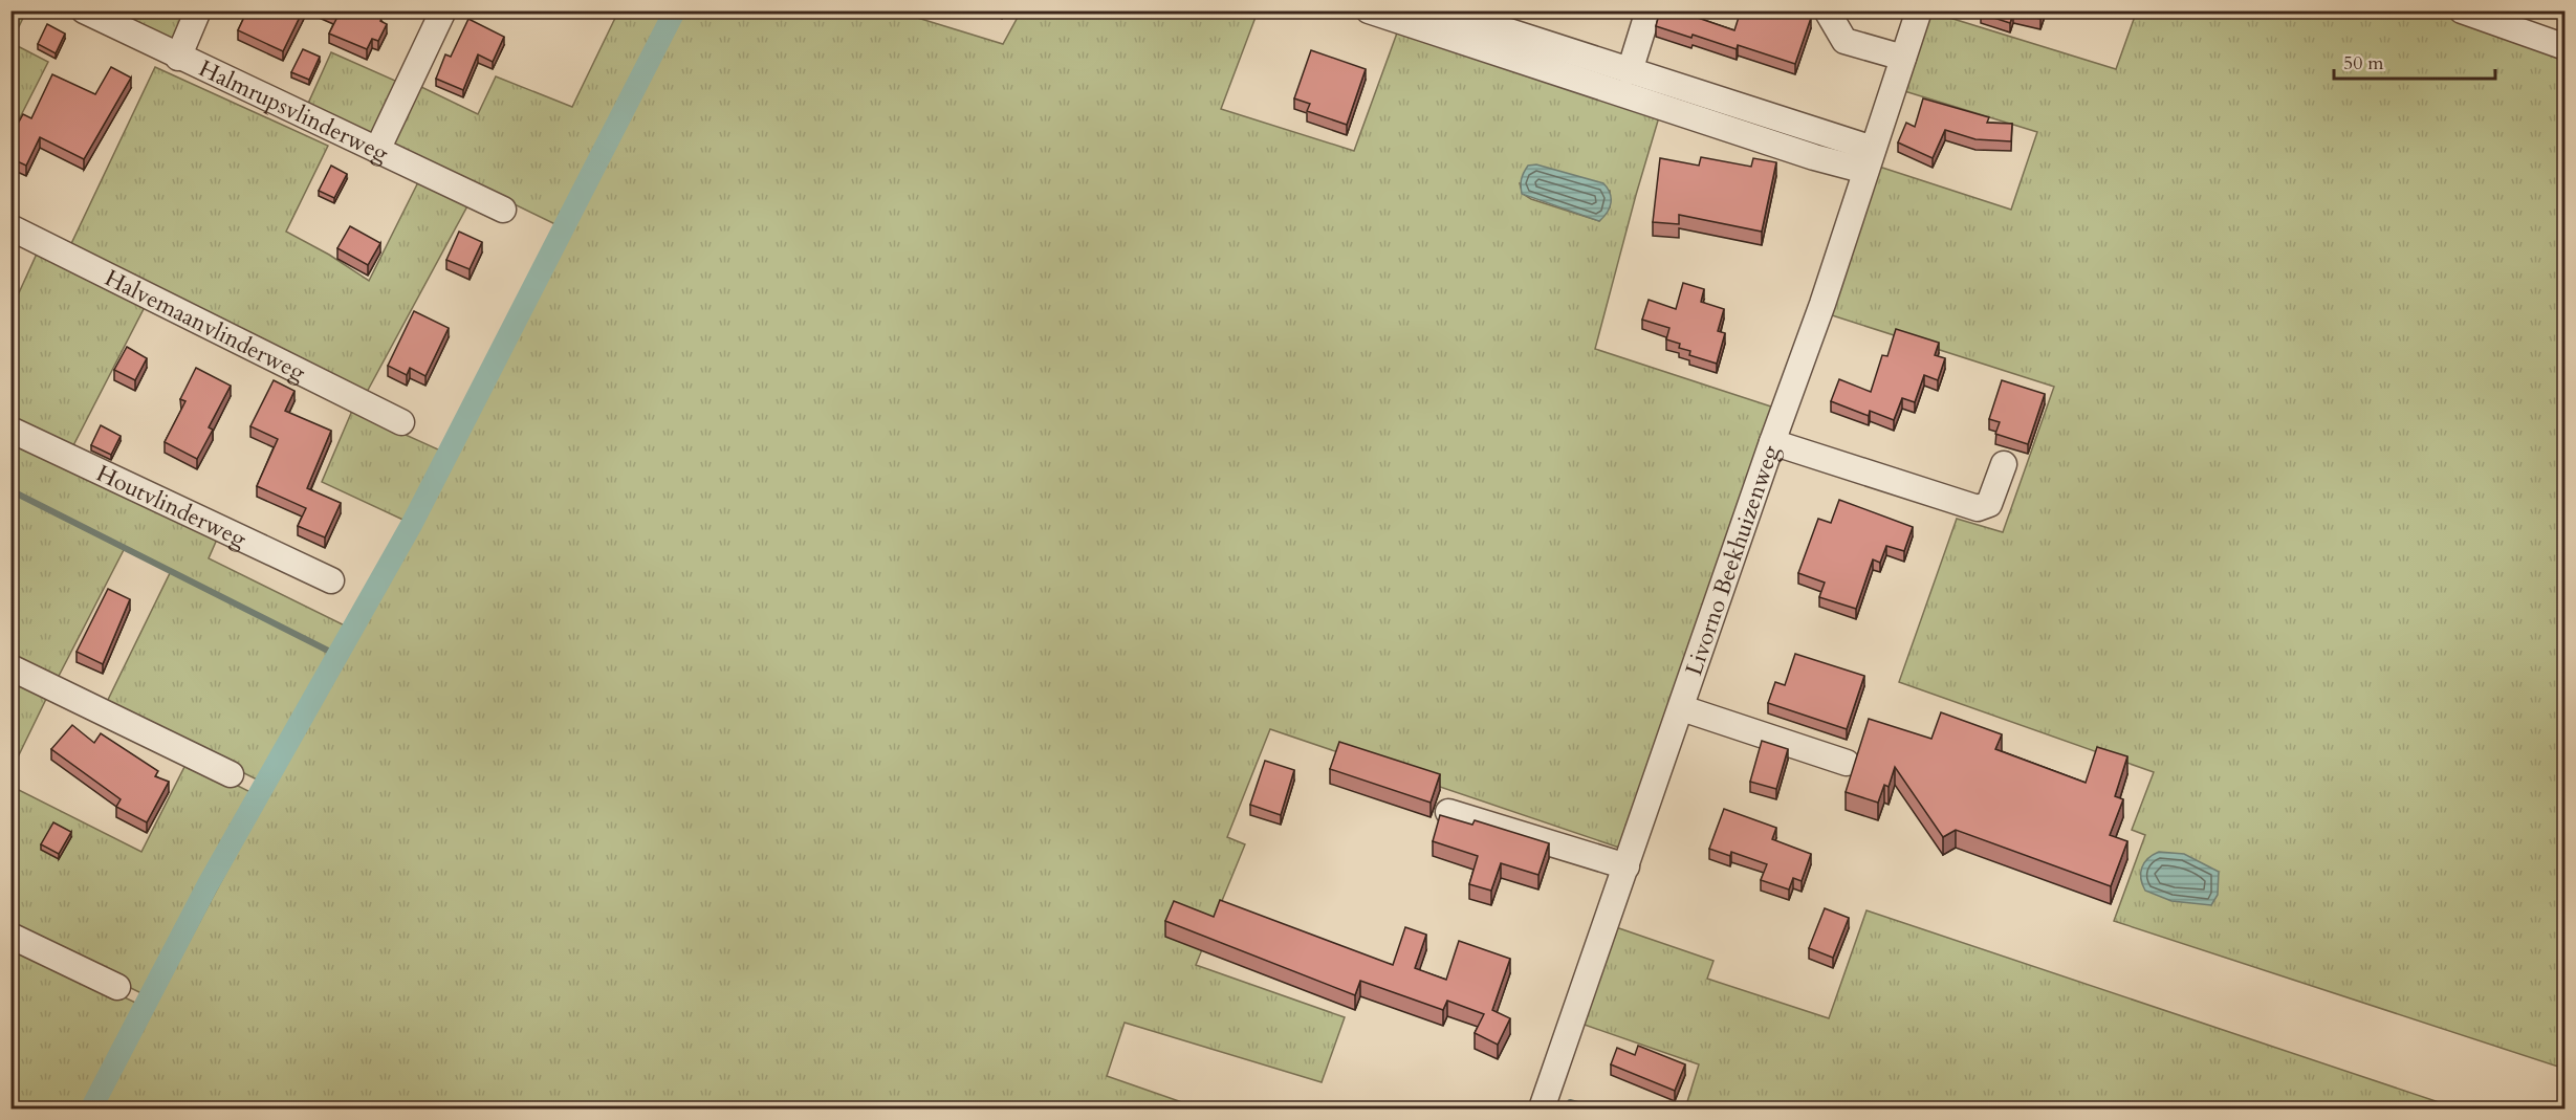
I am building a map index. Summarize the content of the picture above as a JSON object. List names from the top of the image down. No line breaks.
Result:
{"streets":{"street":["Halmrupsvlinderweg","Halvemaanvlinderweg","Houtvlinderweg","Livorno Beekhuizenweg"]},"scale_bar":"50 m"}
